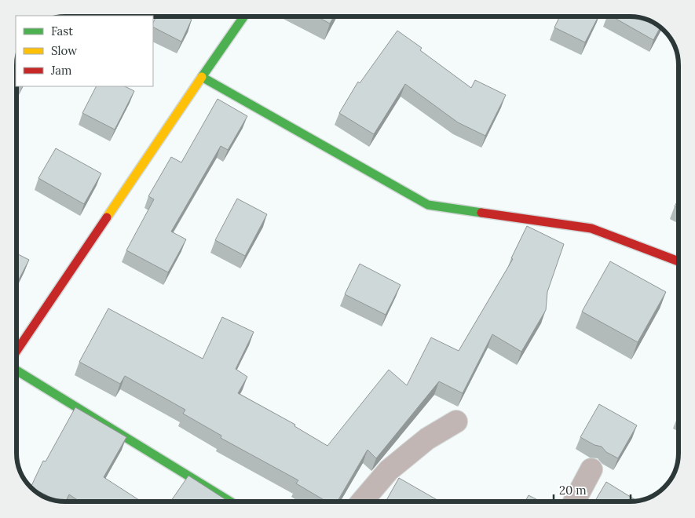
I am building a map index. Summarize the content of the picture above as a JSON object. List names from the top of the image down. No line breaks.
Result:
{"legend":["Fast","Slow","Jam"],"scale_bar":"20 m"}
